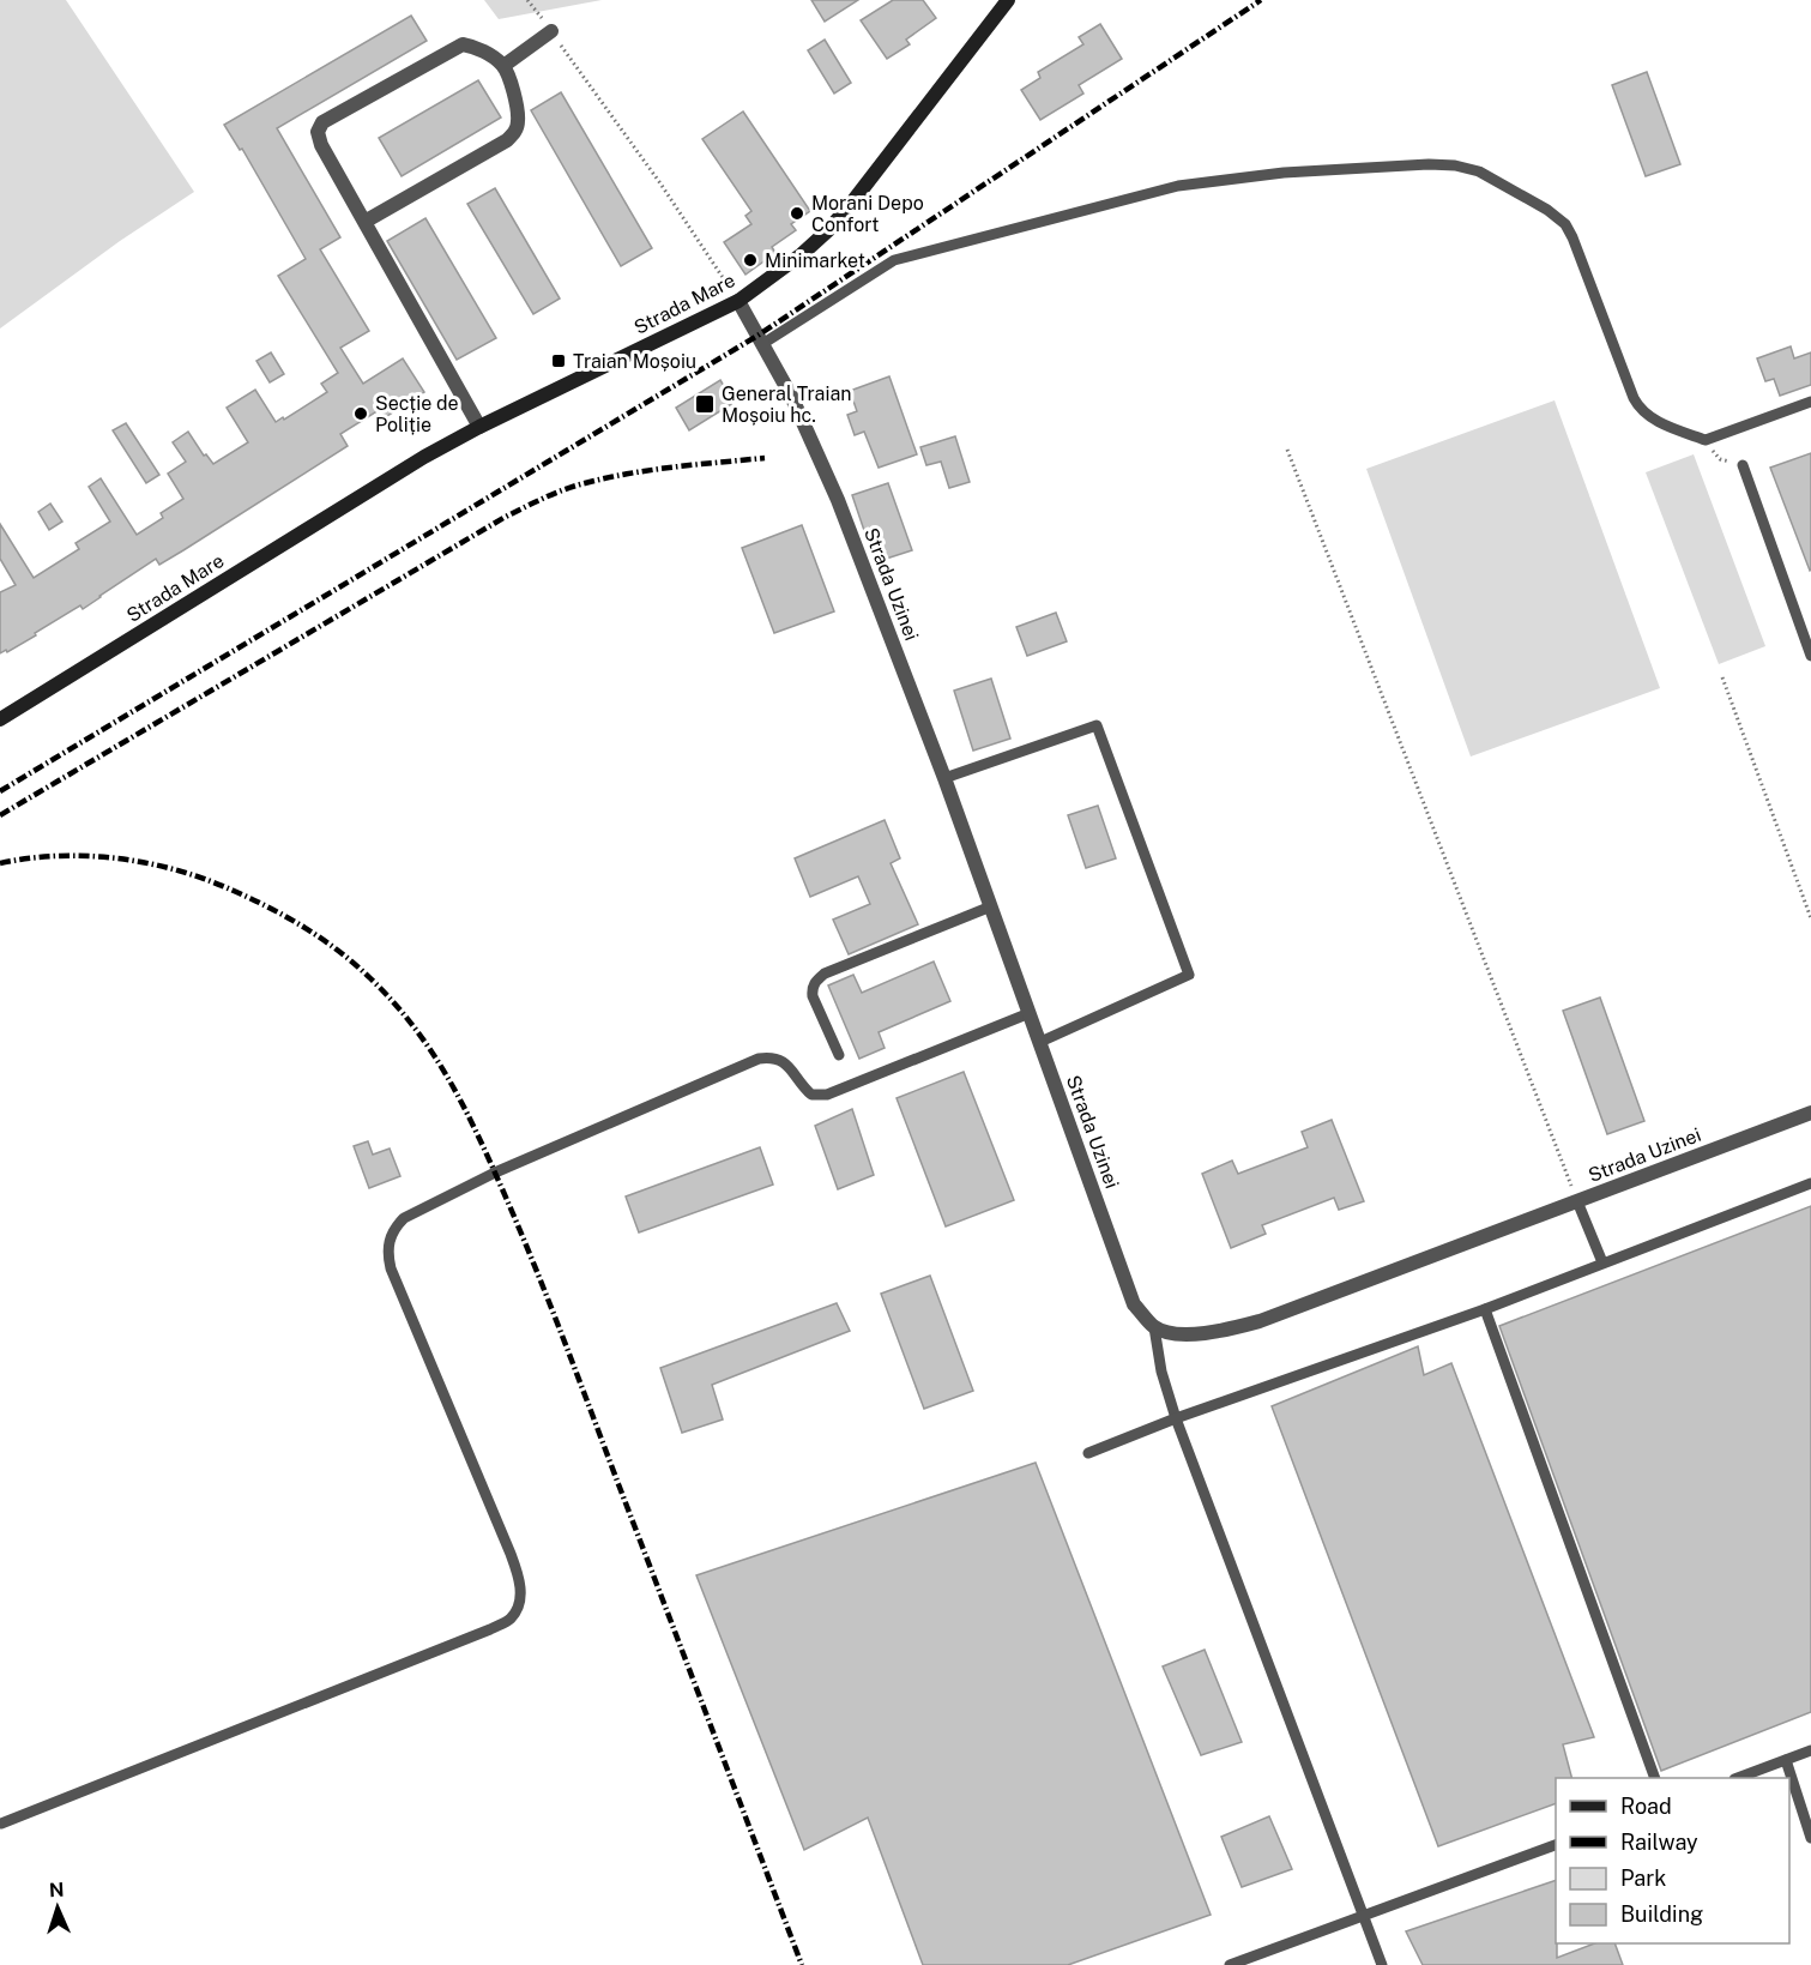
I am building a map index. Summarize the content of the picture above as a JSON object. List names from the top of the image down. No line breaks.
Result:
{"streets":{"main road":["Strada Mare"],"street":["Strada Uzinei"]},"crossings":[["Strada Mare","Strada Uzinei"]],"places":{"other":["Morani Depo Confort","Minimarket","Secție de Poliție"],"transit":["Traian Moșoiu","General Traian Moșoiu hc."]},"legend":["Road","Railway","Park","Building"],"north":"top"}
